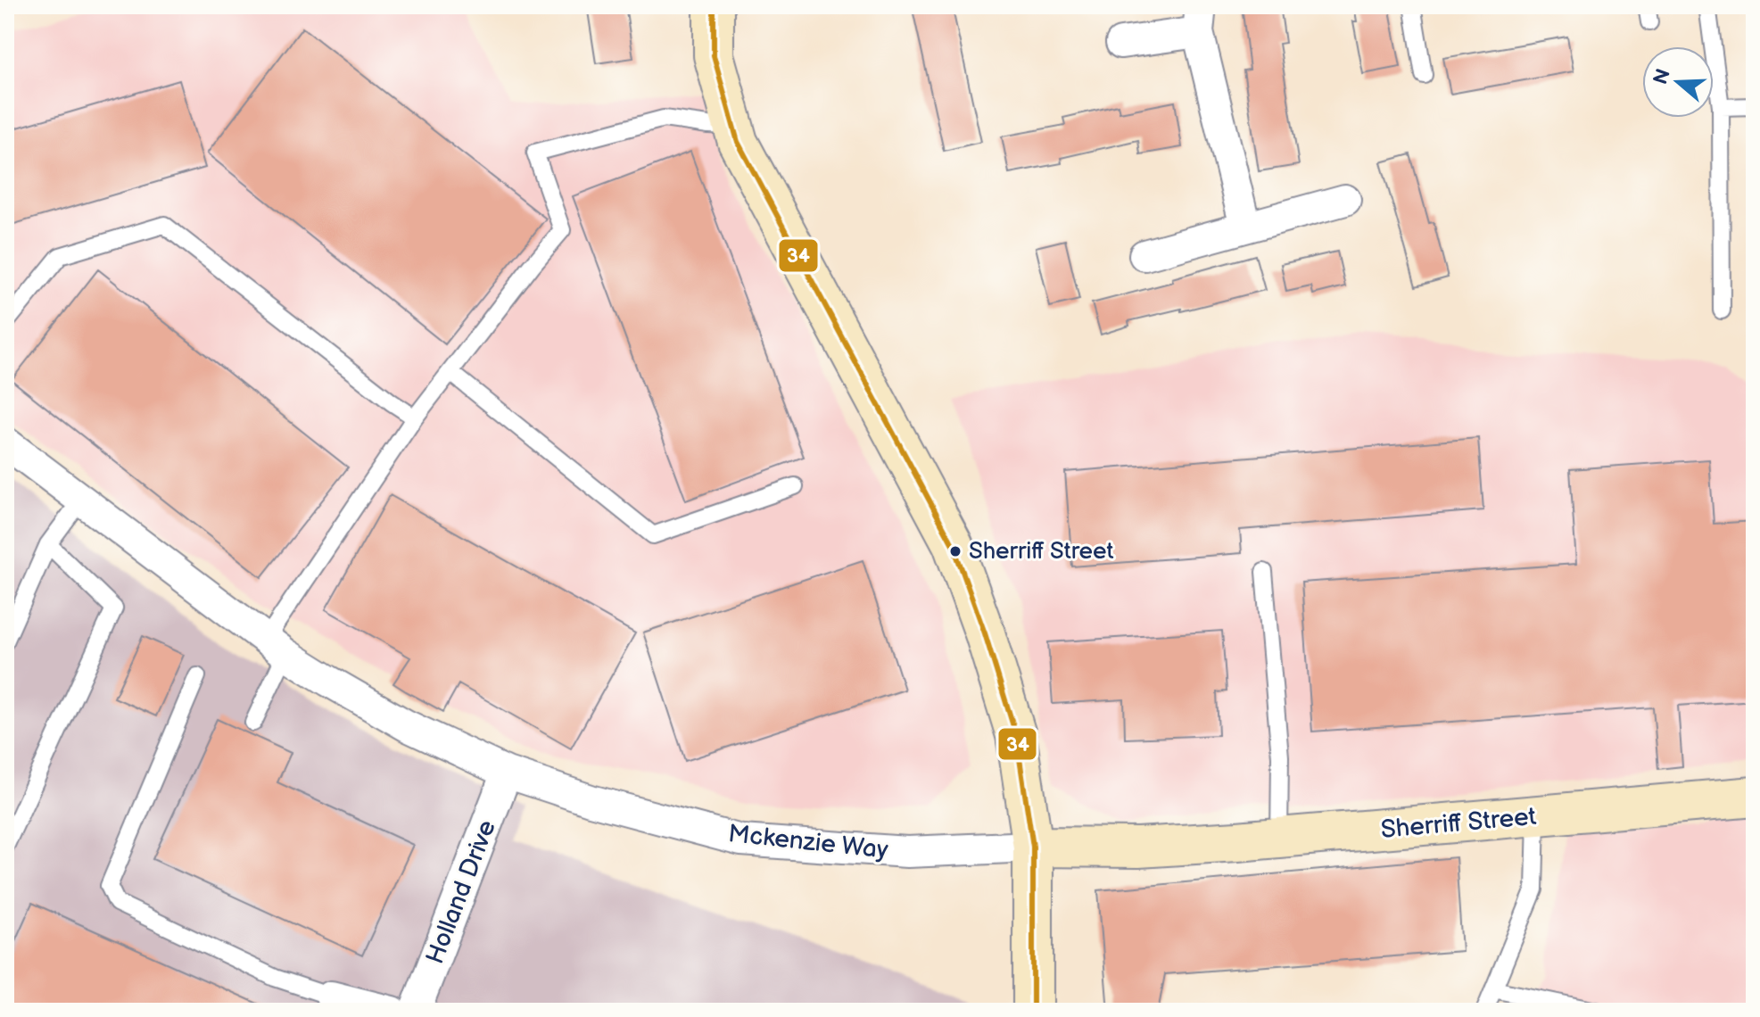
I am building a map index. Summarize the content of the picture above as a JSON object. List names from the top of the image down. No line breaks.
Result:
{"streets":{"main road":["Sherriff Street"],"street":["Mckenzie Way","Holland Drive"]},"crossings":[["Sherriff Street","Mckenzie Way"],["Mckenzie Way","Holland Drive"]],"places":["Sherriff Street"],"lines":["transit line 34"],"north":"left"}
